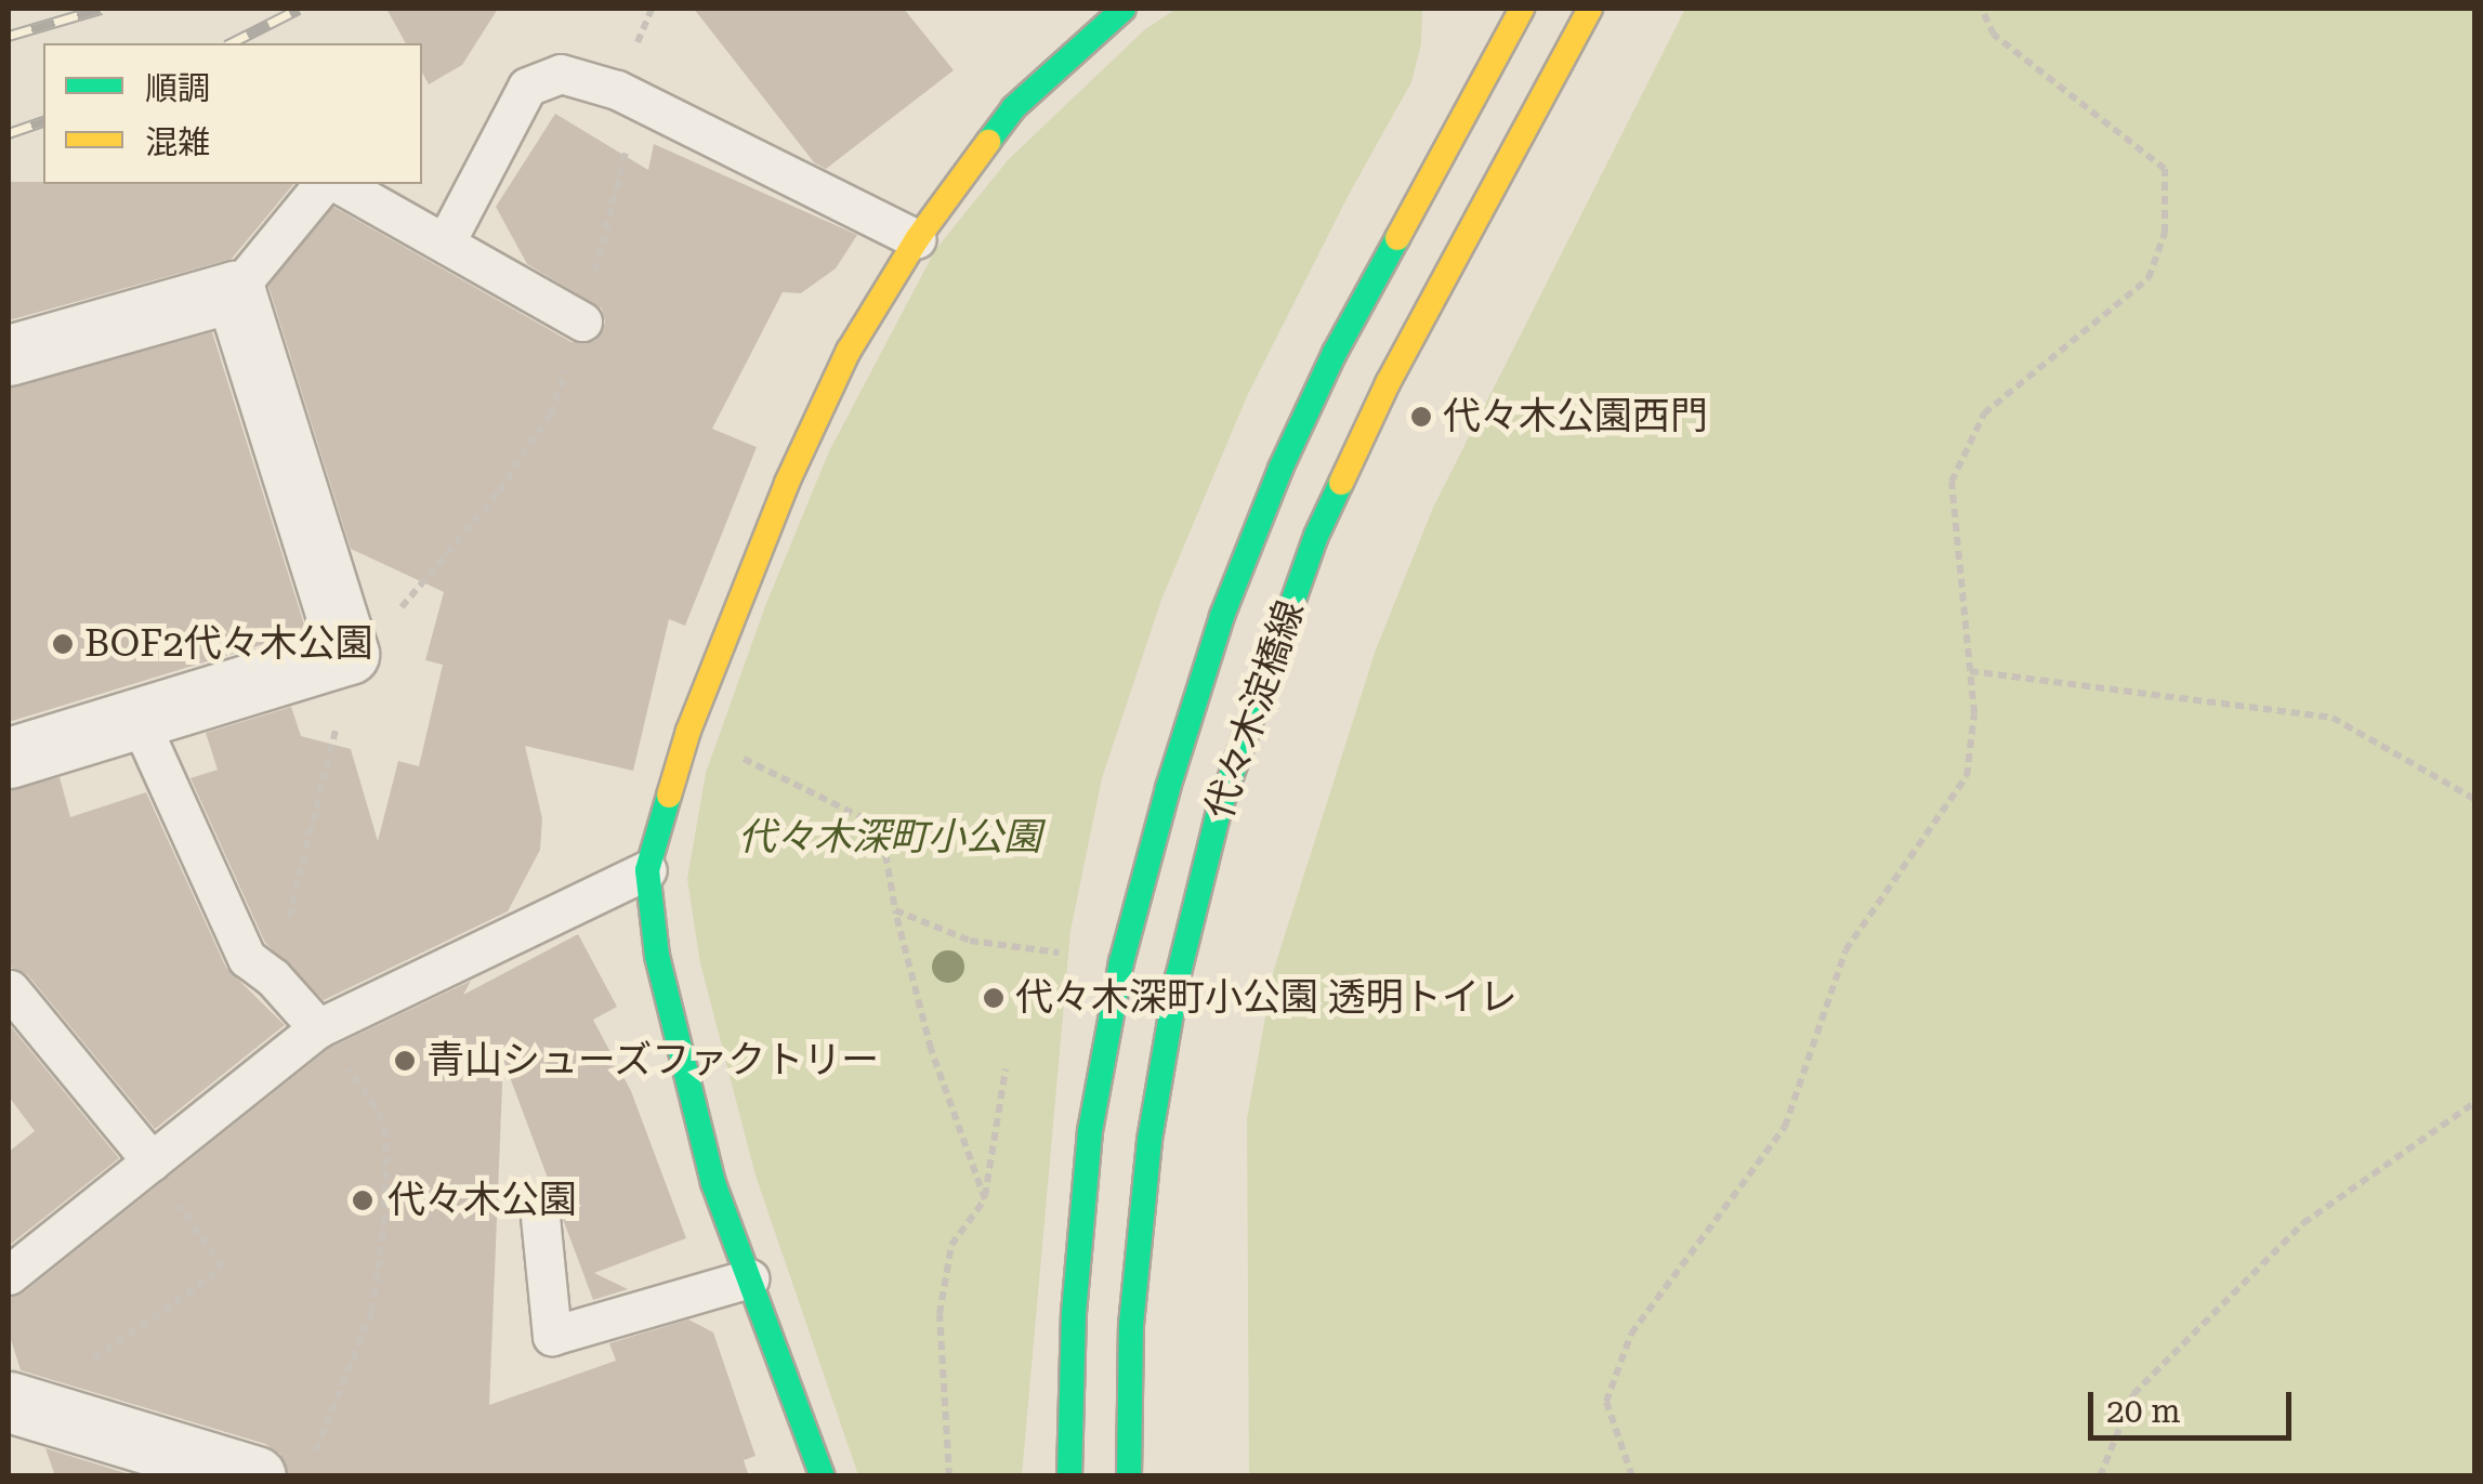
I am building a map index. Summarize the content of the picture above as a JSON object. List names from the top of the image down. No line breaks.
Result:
{"streets":{"street":["代々木淀橋線"]},"parks":["代々木深町小公園"],"places":["代々木公園西門","BOF2代々木公園","代々木深町小公園 透明トイレ","青山シューズファクトリー","代々木公園"],"legend":["順調","混雑"],"scale_bar":"20 m"}
